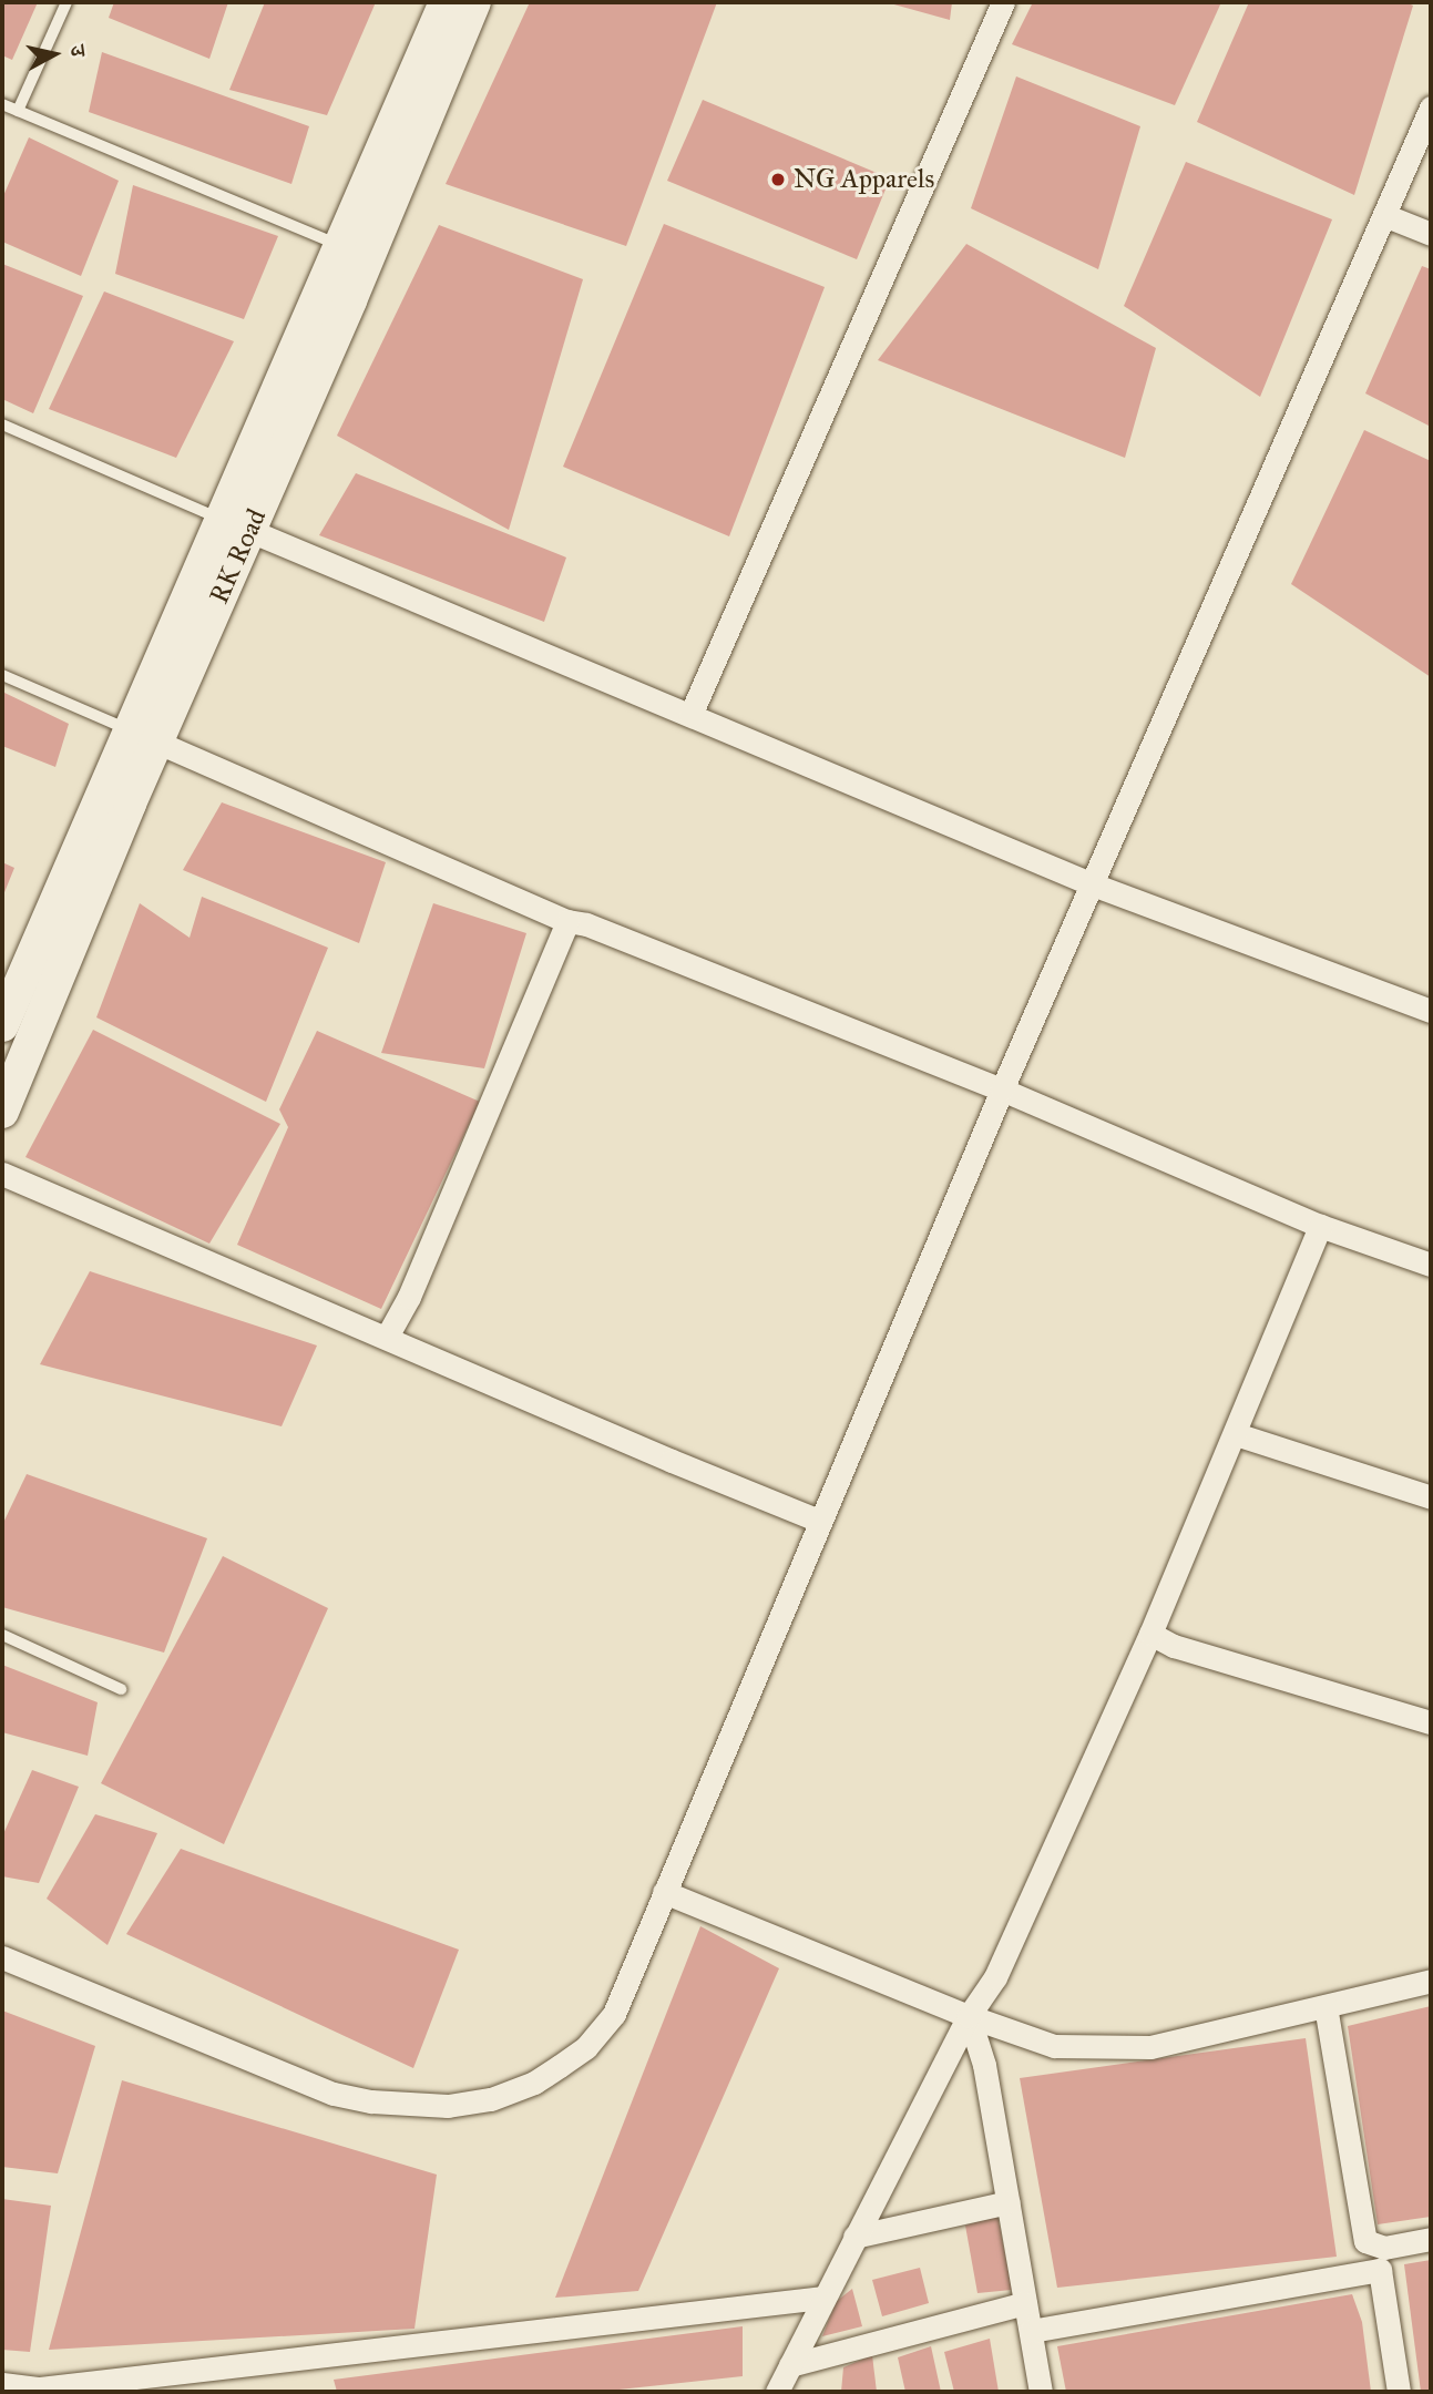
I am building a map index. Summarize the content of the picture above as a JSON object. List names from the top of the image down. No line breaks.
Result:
{"streets":{"street":["RK Road"]},"places":["NG Apparels"],"north":"right"}
